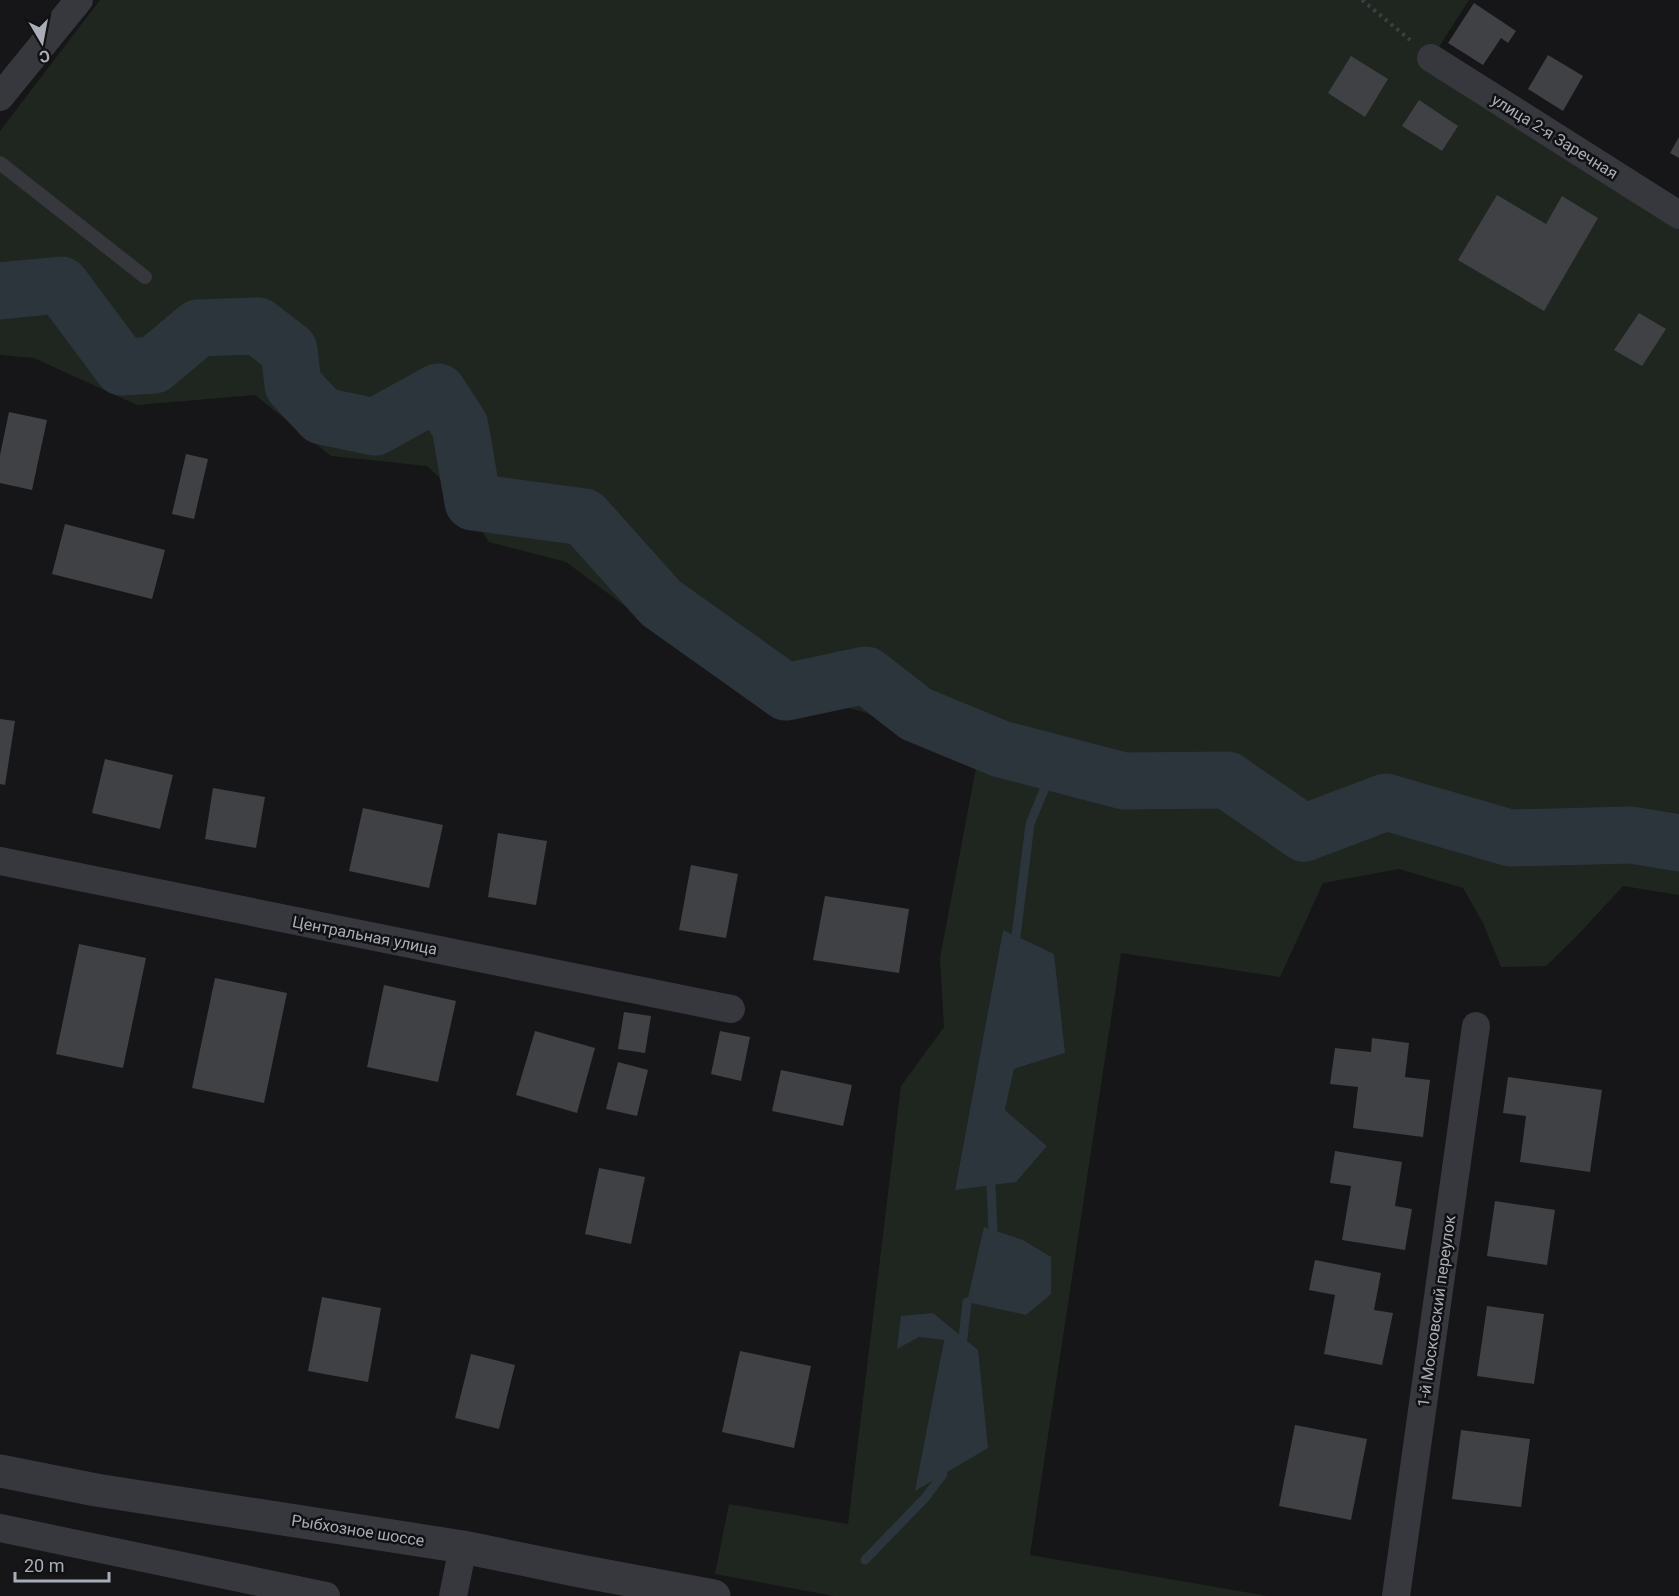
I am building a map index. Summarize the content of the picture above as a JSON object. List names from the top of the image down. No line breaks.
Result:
{"streets":{"street":["улица 2-я Заречная","Центральная улица","1-й Московский переулок","Рыбхозное шоссе"]},"scale_bar":"20 m","north":"bottom"}
